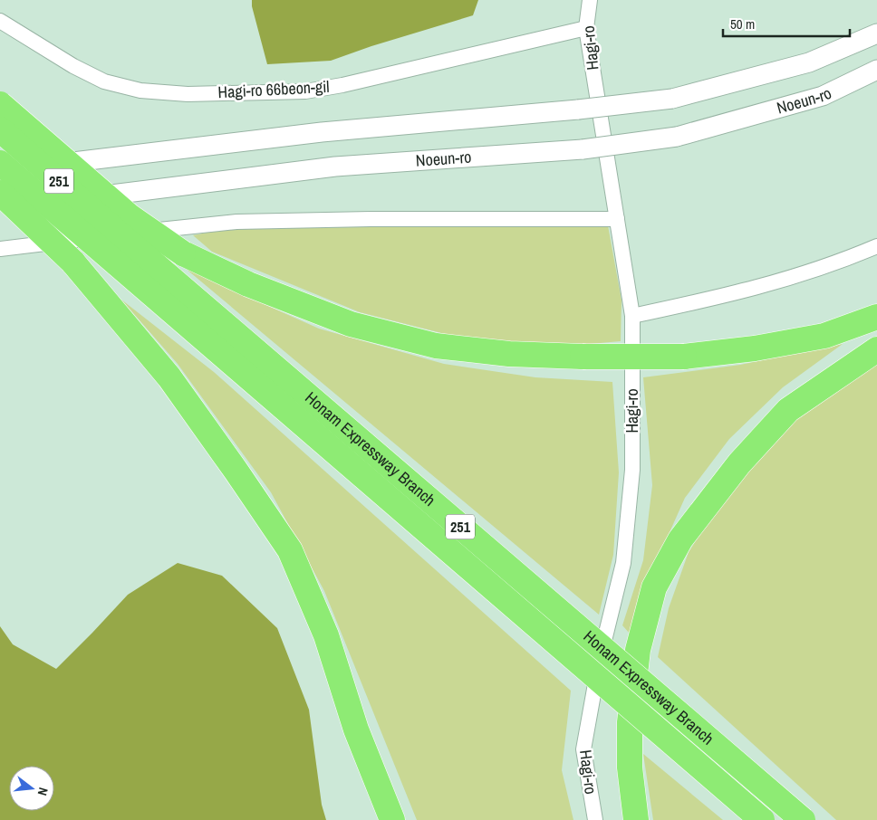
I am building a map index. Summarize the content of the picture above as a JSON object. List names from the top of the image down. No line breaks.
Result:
{"streets":{"highway":["251","Honam Expressway Branch"],"street":["Hagi-ro","Hagi-ro 66beon-gil","Noeun-ro"]},"crossings":[["Hagi-ro","Hagi-ro 66beon-gil"]],"scale_bar":"50 m","north":"right"}
